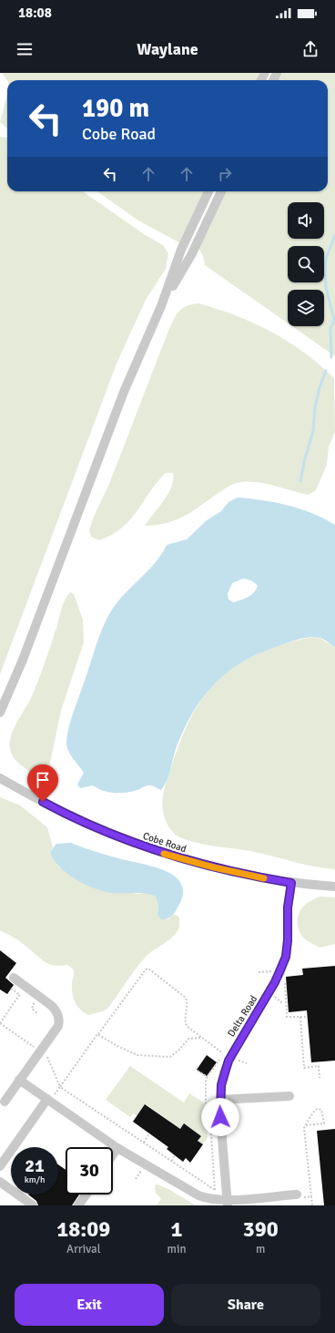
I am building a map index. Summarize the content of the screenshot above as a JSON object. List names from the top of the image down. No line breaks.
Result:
{"streets":{"street":["Cobe Road","Delta Road"]},"crossings":[["Cobe Road","Delta Road"]],"page":{"status":"18:08","header":"Waylane","turn":["190 m","Cobe Road"],"speed":"21 km/h","limit":"30","eta":["18:09","Arrival","1","min","390","m"],"buttons":["Exit","Share"]}}
